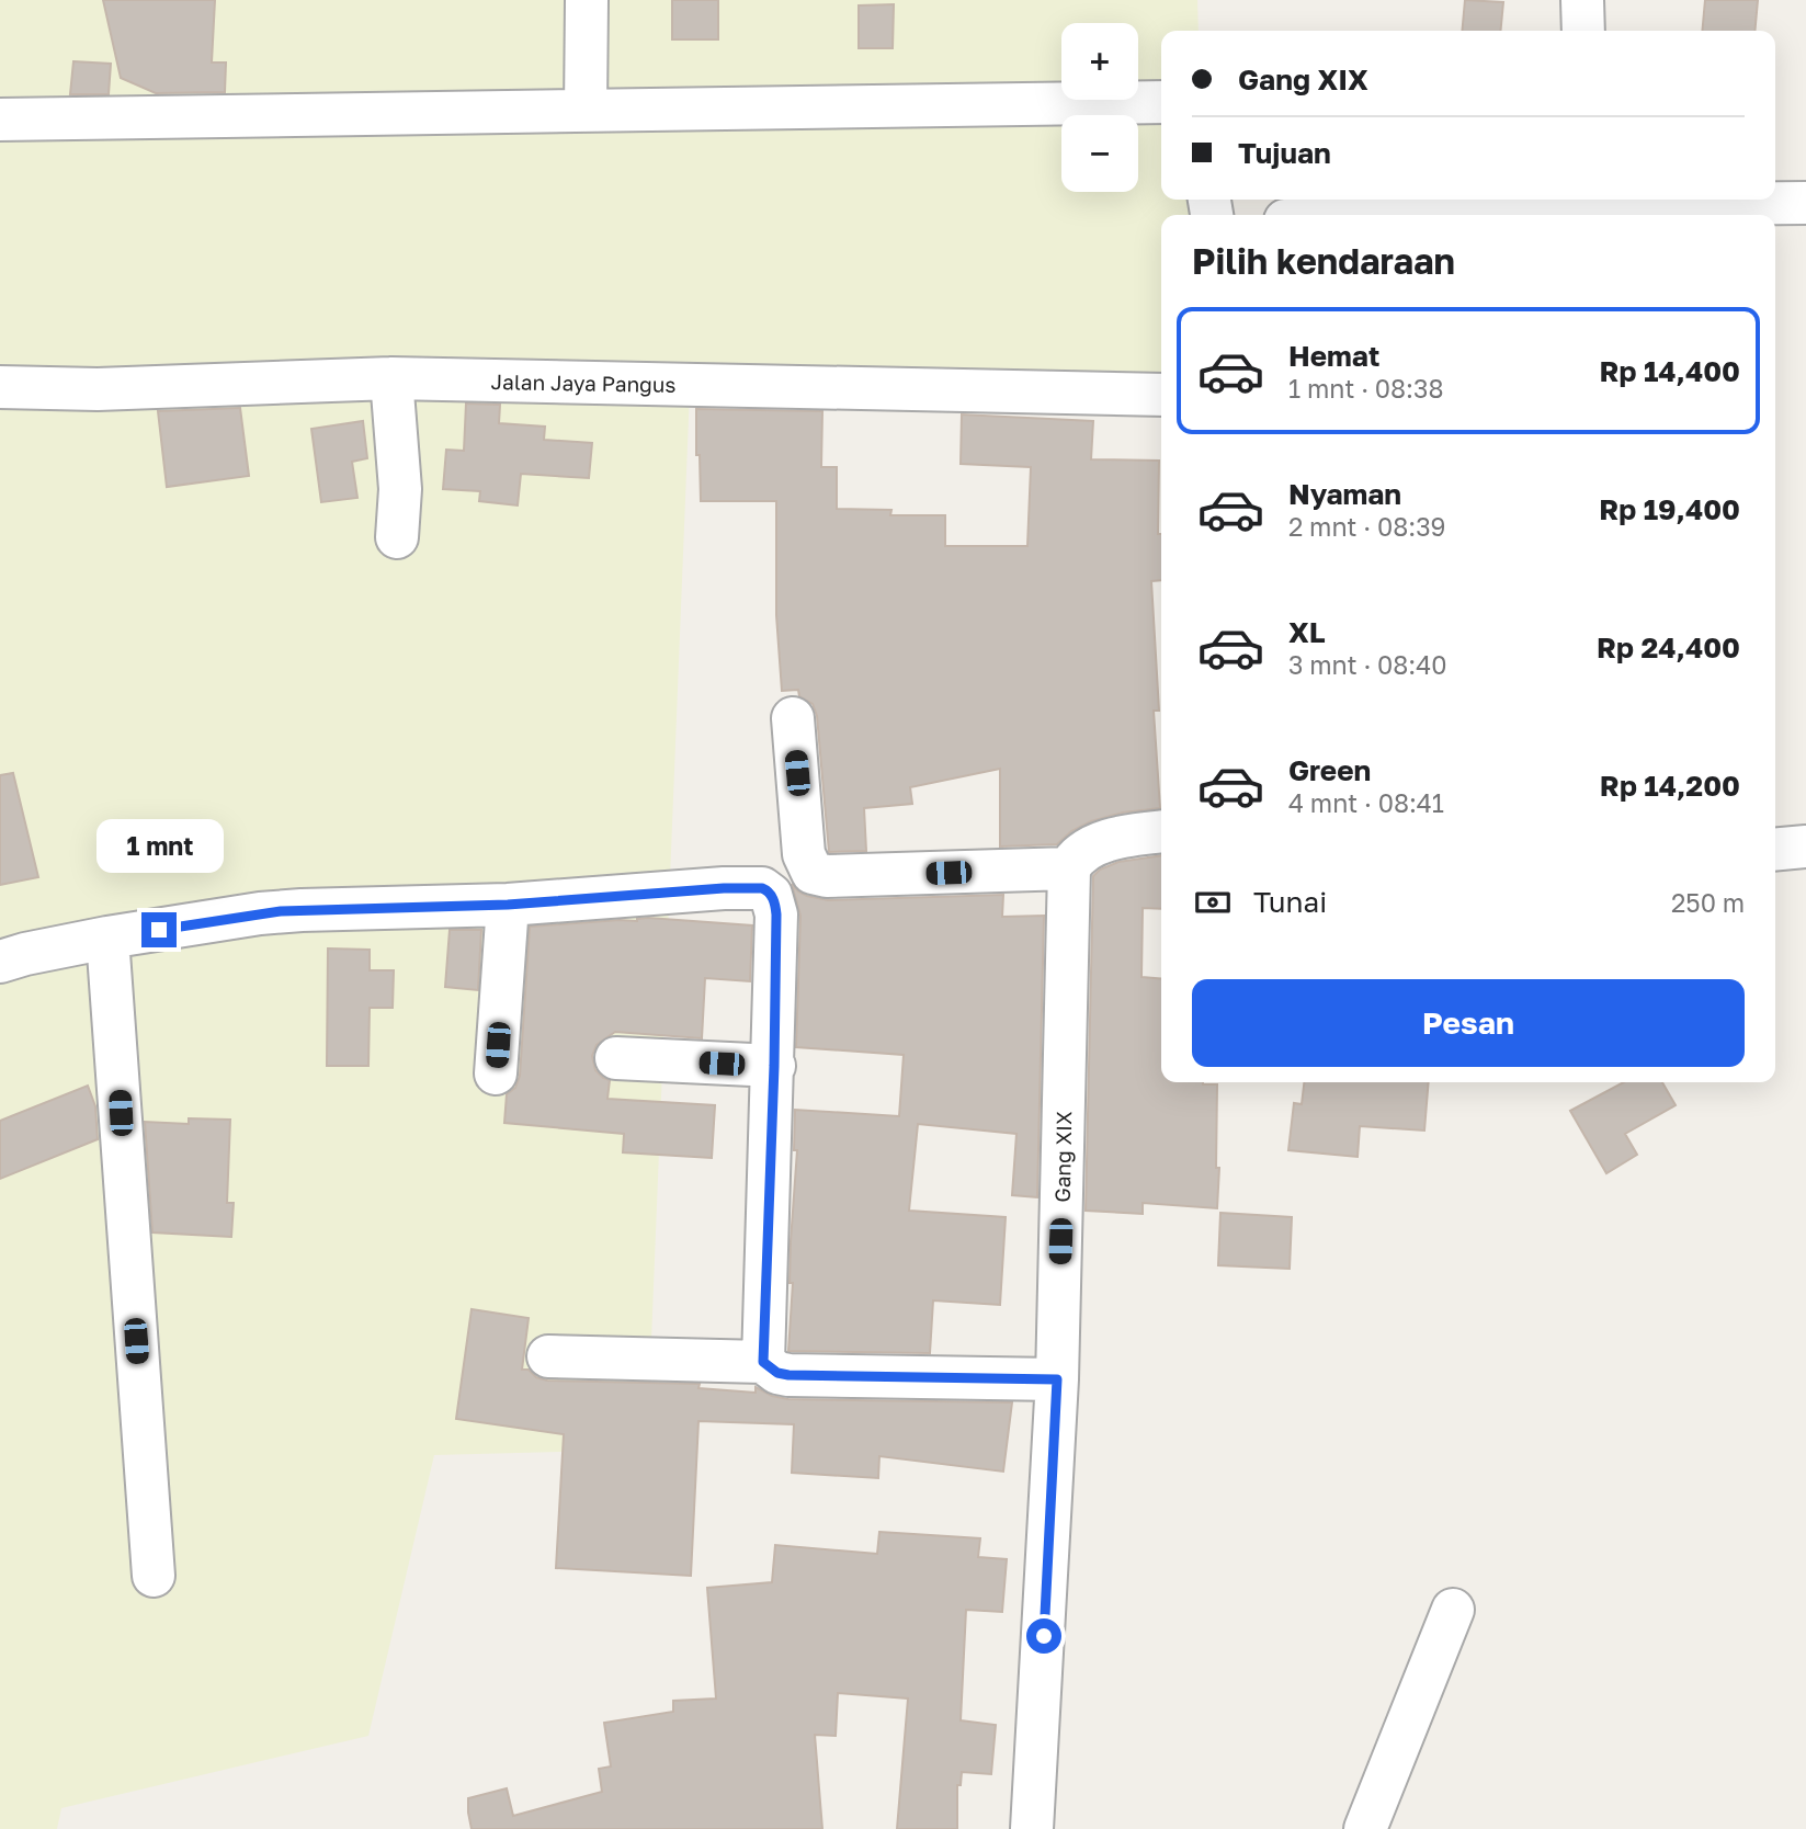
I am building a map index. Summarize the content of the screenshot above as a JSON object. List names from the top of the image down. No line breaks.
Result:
{"streets":{"street":["Jalan Jaya Pangus","Gang XIX"]},"page":{"map_buttons":["+","−"],"banner":["Gang XIX","Tujuan"],"heading":"Pilih kendaraan","list":[{"name":"Hemat","note":"1 mnt · 08:38","value":"Rp 14,400"},{"name":"Nyaman","note":"2 mnt · 08:39","value":"Rp 19,400"},{"name":"XL","note":"3 mnt · 08:40","value":"Rp 24,400"},{"name":"Green","note":"4 mnt · 08:41","value":"Rp 14,200"}],"bubble":"1 mnt","pay":["Tunai","250 m"],"buttons":"Pesan"}}
